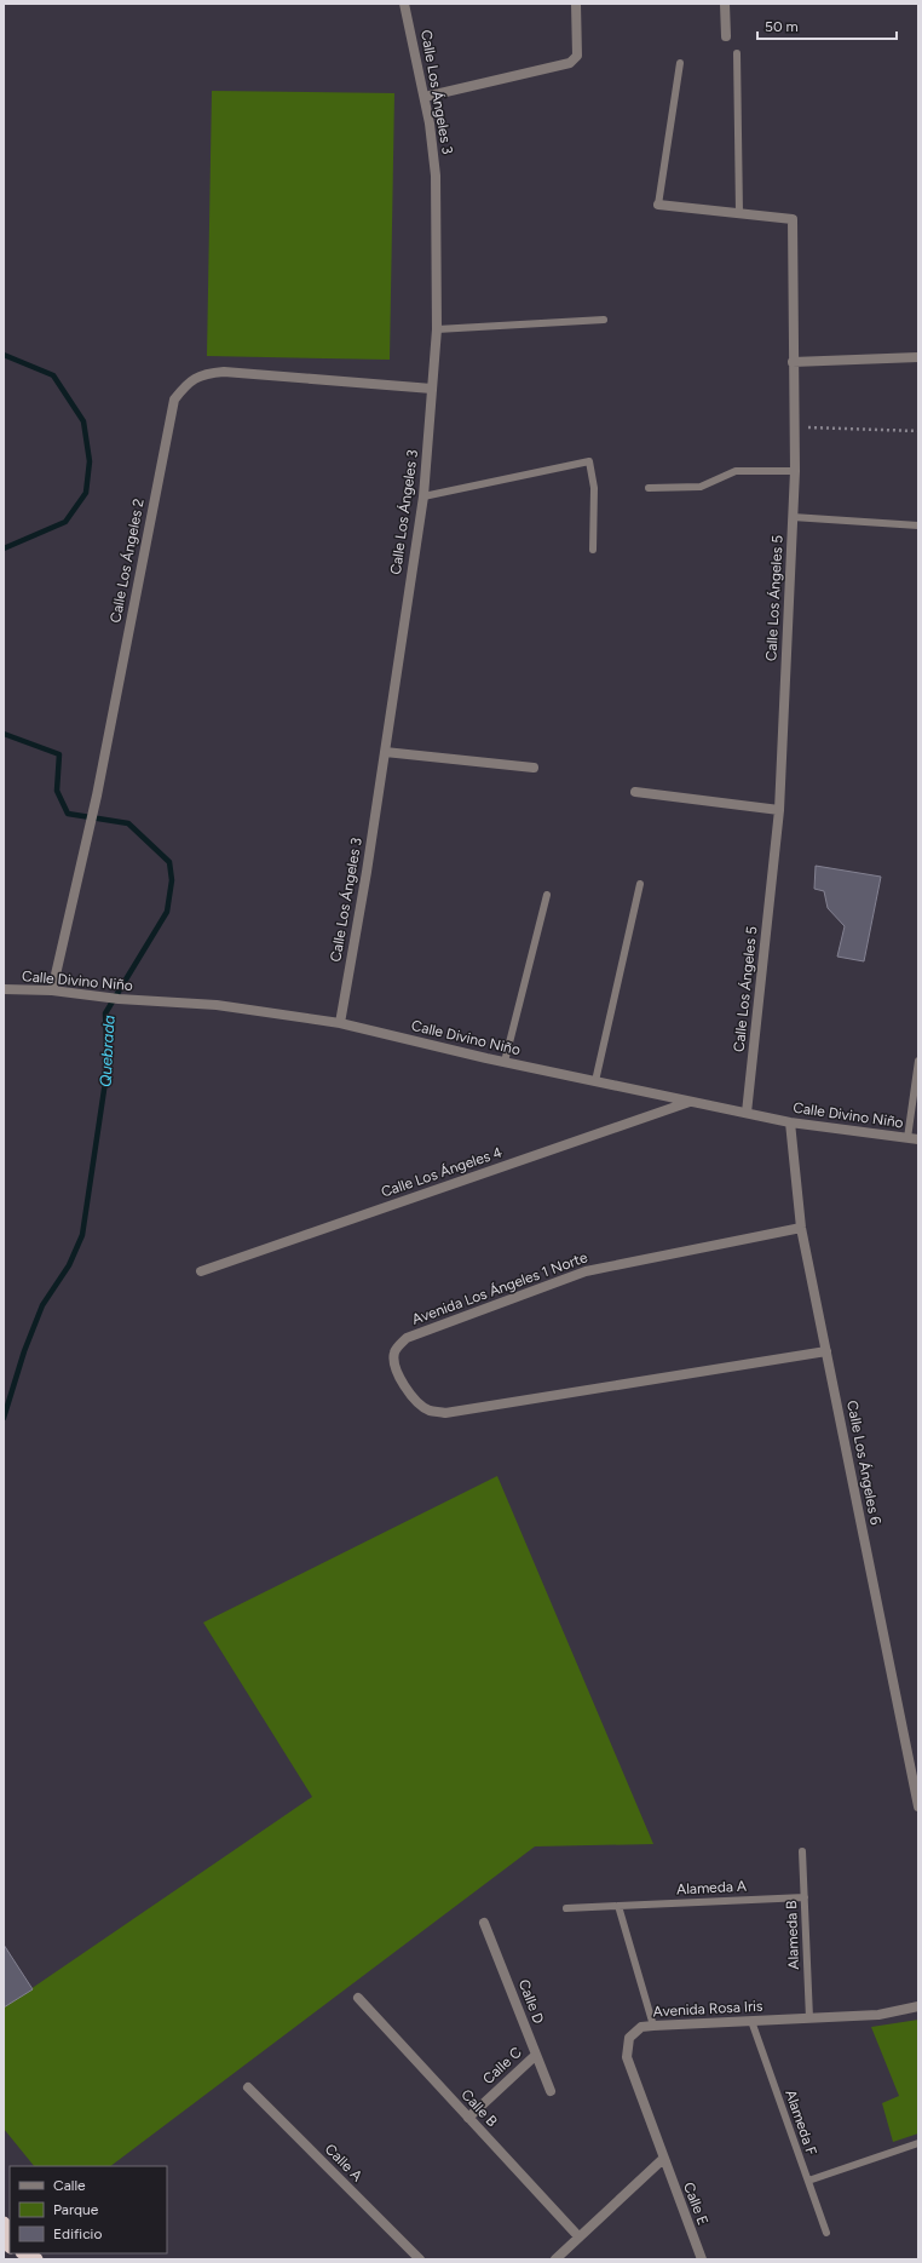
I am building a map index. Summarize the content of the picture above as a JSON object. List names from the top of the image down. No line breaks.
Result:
{"streets":{"street":["Calle Los Ángeles 3","Calle Los Ángeles 2","Calle Los Ángeles 5","Calle Divino Niño","Calle Los Ángeles 4","Avenida Los Ángeles 1 Norte","Calle Los Ángeles 6","Calle D","Avenida Rosa Iris","Calle C","Calle B","Calle A","Calle E"],"lane":["Alameda A","Alameda B","Alameda F"]},"crossings":[["Calle Los Ángeles 3","Calle Los Ángeles 2"],["Calle Los Ángeles 3","Calle Divino Niño"],["Calle Los Ángeles 2","Calle Divino Niño"],["Calle Los Ángeles 5","Calle Divino Niño"],["Calle Divino Niño","Calle Los Ángeles 4"],["Calle Divino Niño","Calle Los Ángeles 6"],["Avenida Los Ángeles 1 Norte","Calle Los Ángeles 6"],["Alameda A","Alameda B"],["Alameda B","Avenida Rosa Iris"],["Calle D","Calle C"],["Avenida Rosa Iris","Alameda F"],["Avenida Rosa Iris","Calle E"],["Calle C","Calle B"]],"water":["Quebrada"],"legend":["Calle","Parque","Edificio"],"scale_bar":"50 m"}
